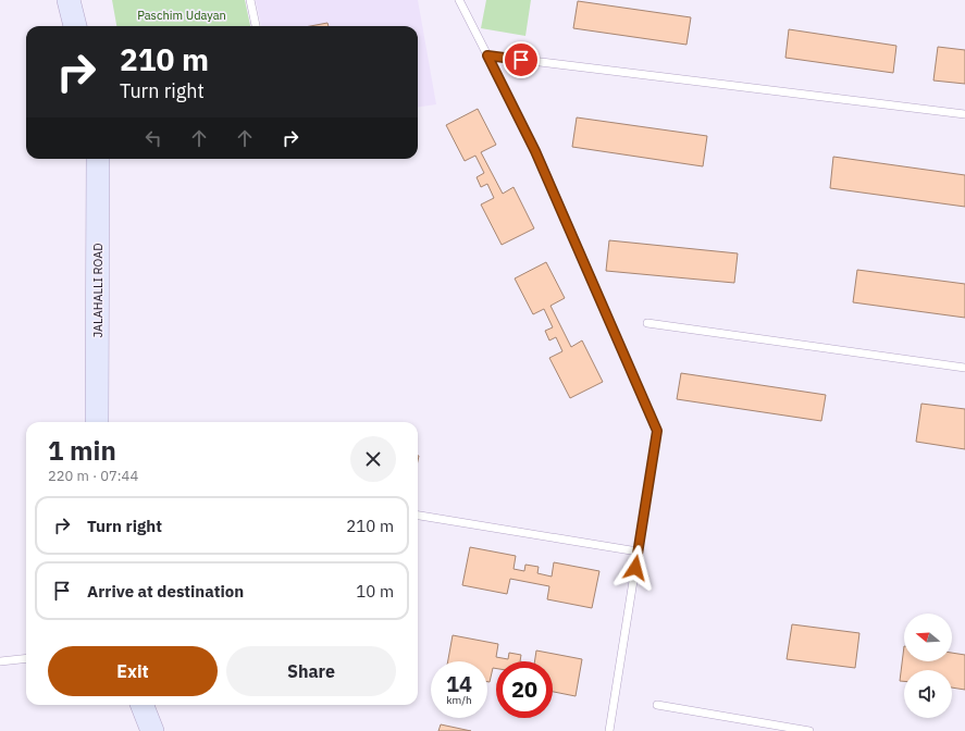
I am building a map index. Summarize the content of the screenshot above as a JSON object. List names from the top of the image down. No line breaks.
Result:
{"streets":{"main road":["JALAHALLI ROAD"]},"parks":["Paschim Udayan"],"north":"left","page":{"turn":["210 m","Turn right"],"heading":["1 min","220 m · 07:44"],"list":[{"name":"Turn right","value":"210 m"},{"name":"Arrive at destination","value":"10 m"}],"buttons":["Exit","Share"],"speed":"14 km/h","limit":"20"}}
